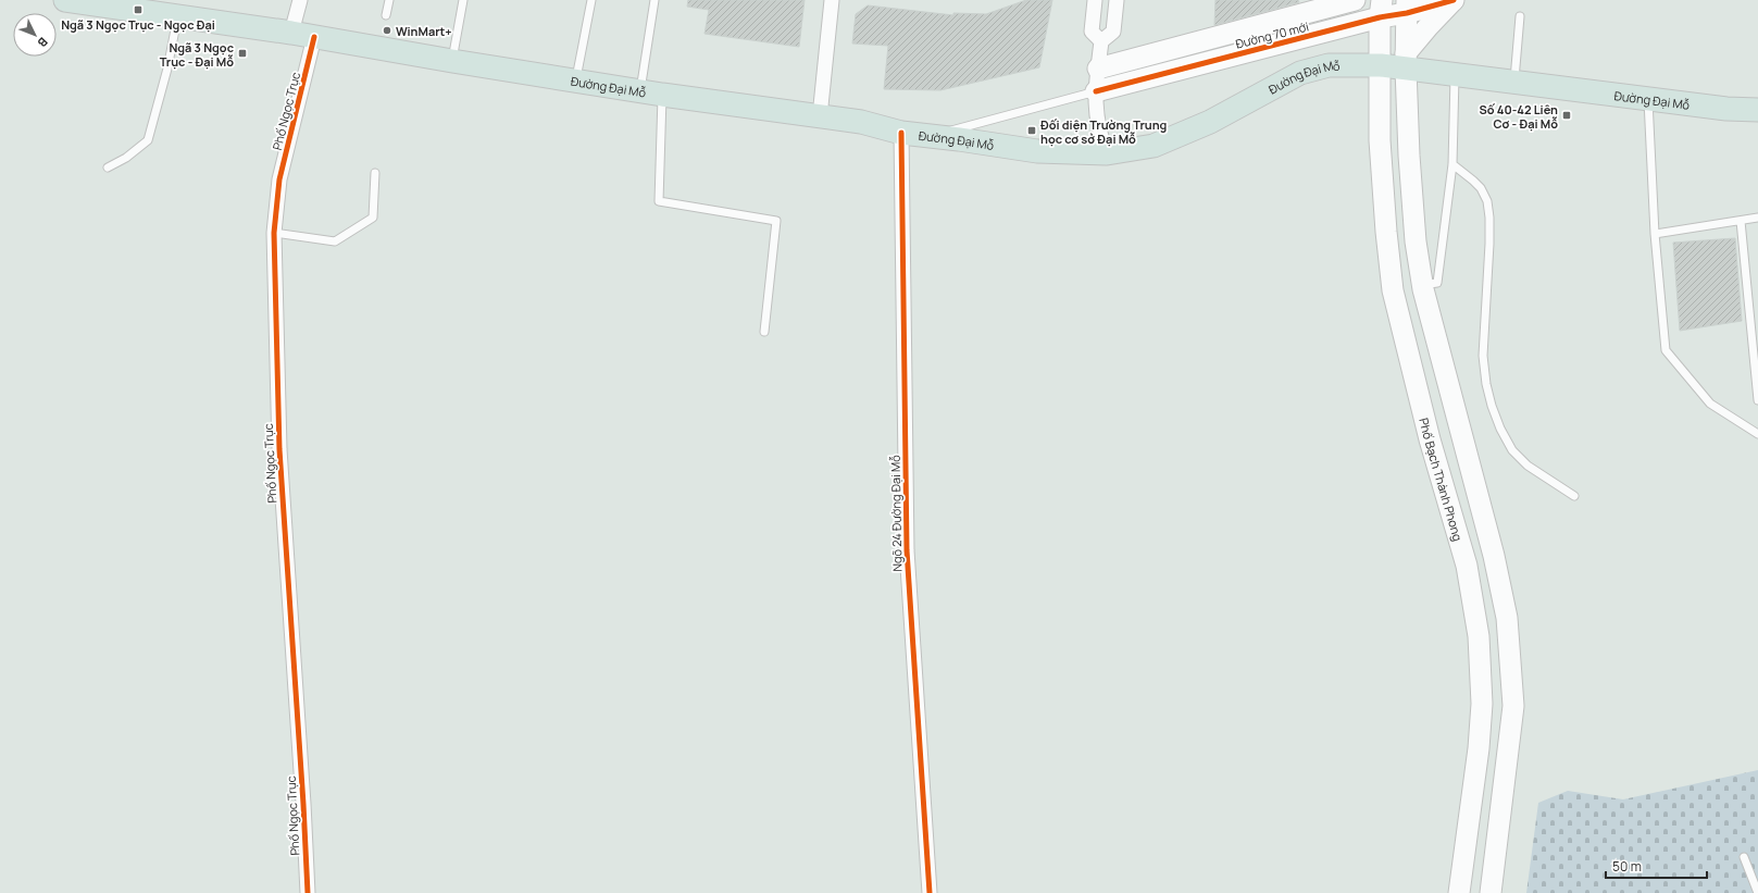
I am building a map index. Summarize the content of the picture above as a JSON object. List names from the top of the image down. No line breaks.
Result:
{"streets":{"main road":["Đường 70 mới","Đường Đại Mỗ","Phố Bạch Thành Phong"],"street":["Phố Ngọc Trục","Ngõ 24 Đường Đại Mỗ"]},"crossings":[["Đường 70 mới","Phố Bạch Thành Phong"],["Đường Đại Mỗ","Phố Ngọc Trục"],["Đường Đại Mỗ","Phố Bạch Thành Phong"],["Đường Đại Mỗ","Ngõ 24 Đường Đại Mỗ"]],"places":{"transit":["Ngã 3 Ngọc Trục - Ngọc Đại","Ngã 3 Ngọc Trục - Đại Mỗ","Số 40-42 Liên Cơ - Đại Mỗ","Đối diện Trường Trung học cơ sở Đại Mỗ"],"other":["WinMart+"]},"scale_bar":"50 m","north":"bottom right"}
